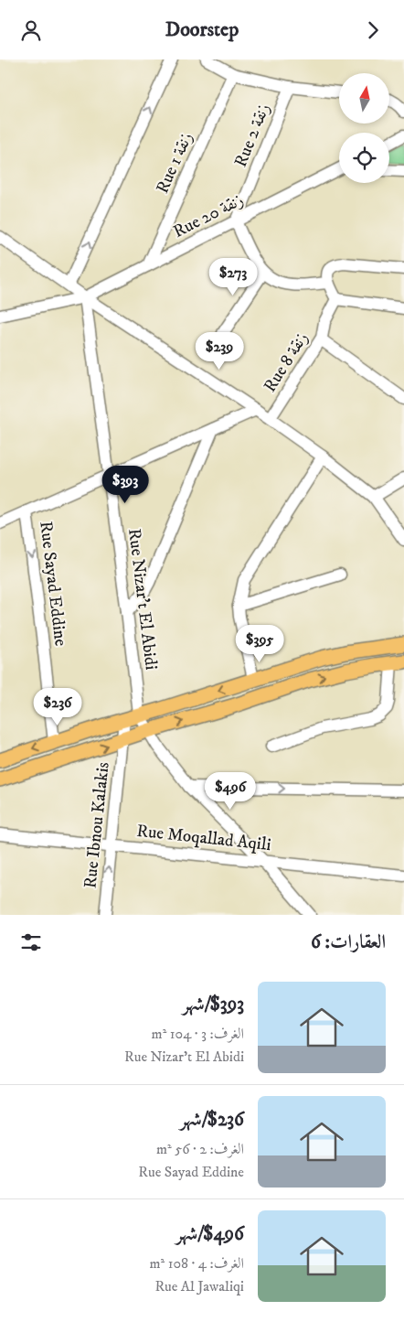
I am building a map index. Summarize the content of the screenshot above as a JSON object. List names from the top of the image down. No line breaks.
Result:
{"streets":{"street":["Rue 2 زنقة","Rue 1 زنقة","Rue 20 زنقة","Rue 8 زنقة","Rue Sayad Eddine","Rue Nizar't El Abidi","Rue Ibnou Kalakis","Rue Moqallad Aqili"]},"crossings":[["Rue 2 زنقة","Rue 20 زنقة"],["Rue 1 زنقة","Rue 20 زنقة"],["Rue 20 زنقة","Rue Nizar't El Abidi"],["Rue Nizar't El Abidi","Rue Moqallad Aqili"],["Rue Ibnou Kalakis","Rue Moqallad Aqili"]],"one_way":["Rue Sayad Eddine","Rue Ibnou Kalakis"],"north":"top","page":{"header":"Doorstep","price":["$273","$239","$393","$395","$236","$496"],"heading":"العقارات: 6","list":[{"name":"$393/شهر","note":"الغرف: 3 · 104 m² · Rue Nizar't El Abidi"},{"name":"$236/شهر","note":"الغرف: 2 · 56 m² · Rue Sayad Eddine"},{"name":"$496/شهر","note":"الغرف: 4 · 108 m² · Rue Al Jawaliqi"}]}}
